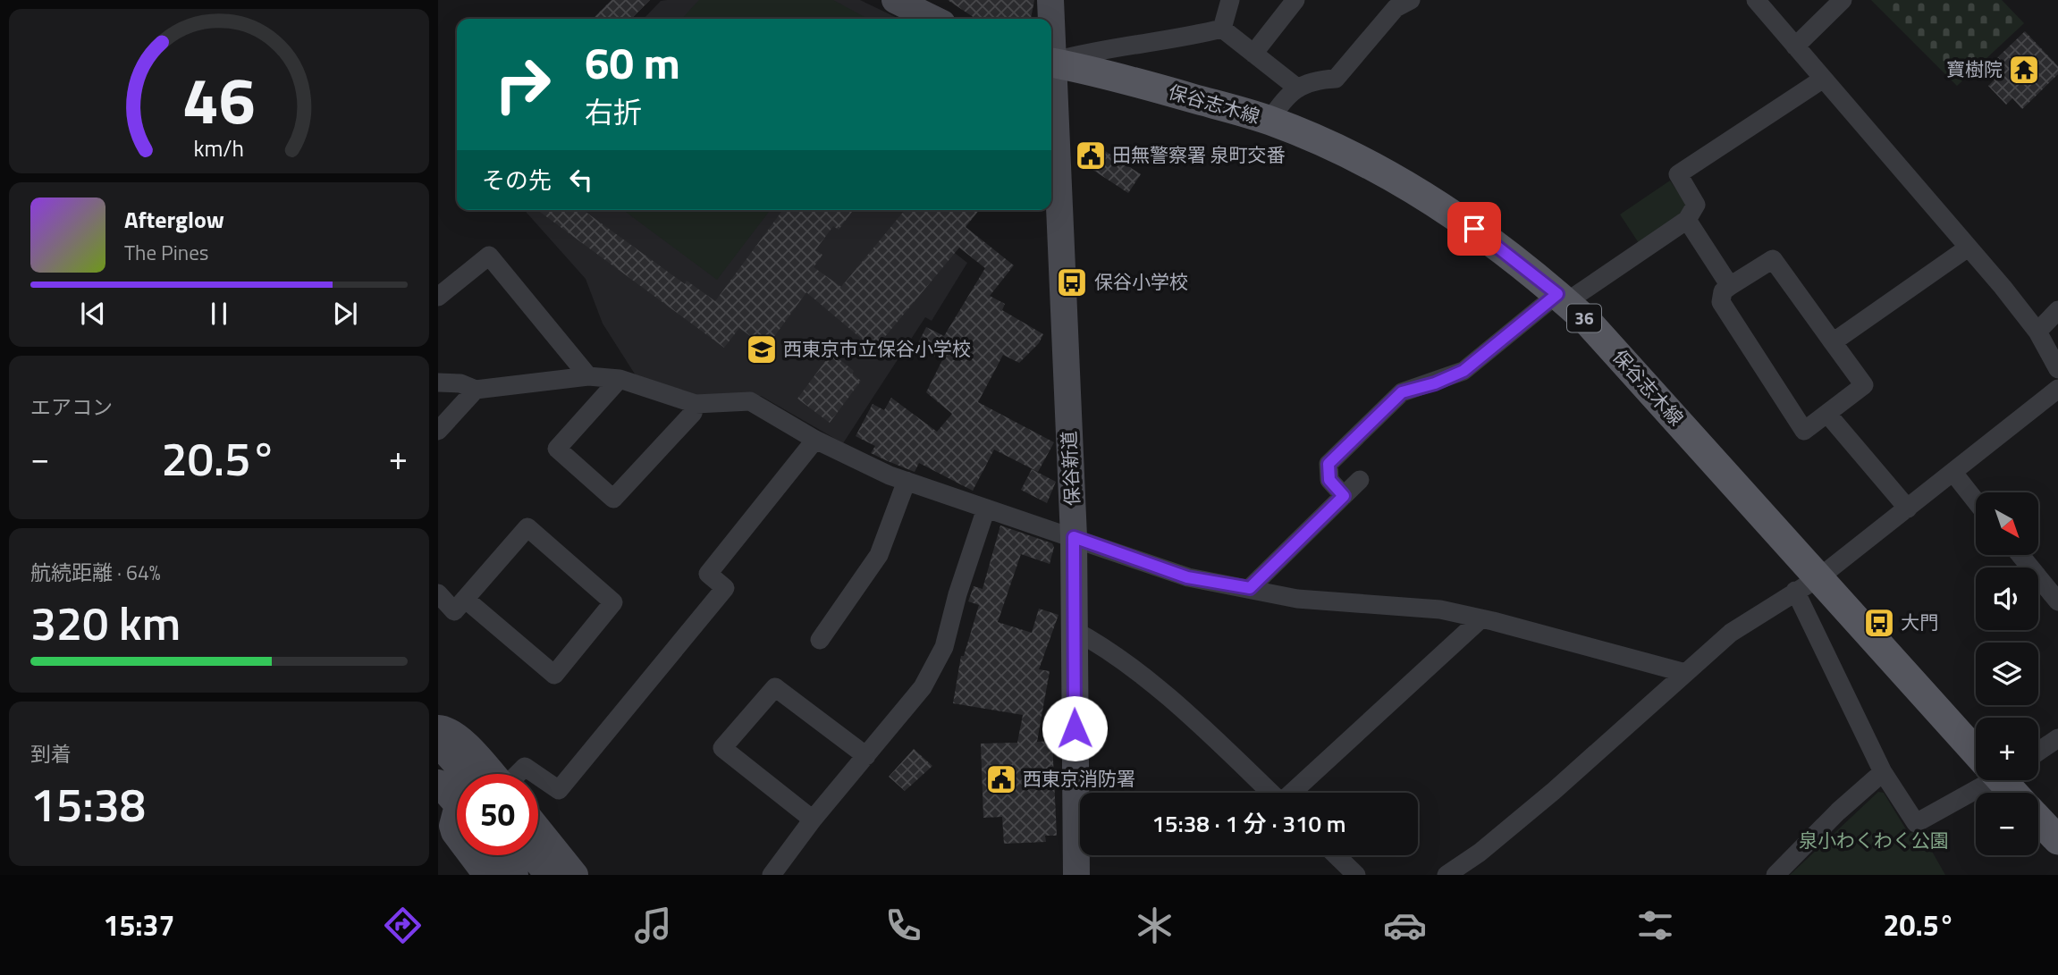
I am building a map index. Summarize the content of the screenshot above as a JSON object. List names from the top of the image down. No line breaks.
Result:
{"streets":{"main road":["保谷志木線","36","保谷新道"]},"parks":["泉小わくわく公園"],"places":{"temple":["寶樹院"],"public building":["田無警察署 泉町交番","西東京消防署"],"bus stop":["保谷小学校","大門"],"school or university":["西東京市立保谷小学校"]},"north":"bottom right","page":{"turn":["60 m","右折"],"then":"その先","song":["Afterglow","The Pines"],"tile":["エアコン",["航続距離 · 64%","320 km"],["到着","15:38"]],"heat":["−","20.5°","+"],"map_buttons":["+","−"],"limit":"50","trip":"15:38 · 1 分 · 310 m","tabs":["15:37","20.5°"],"gauge":["46","km/h"]}}
